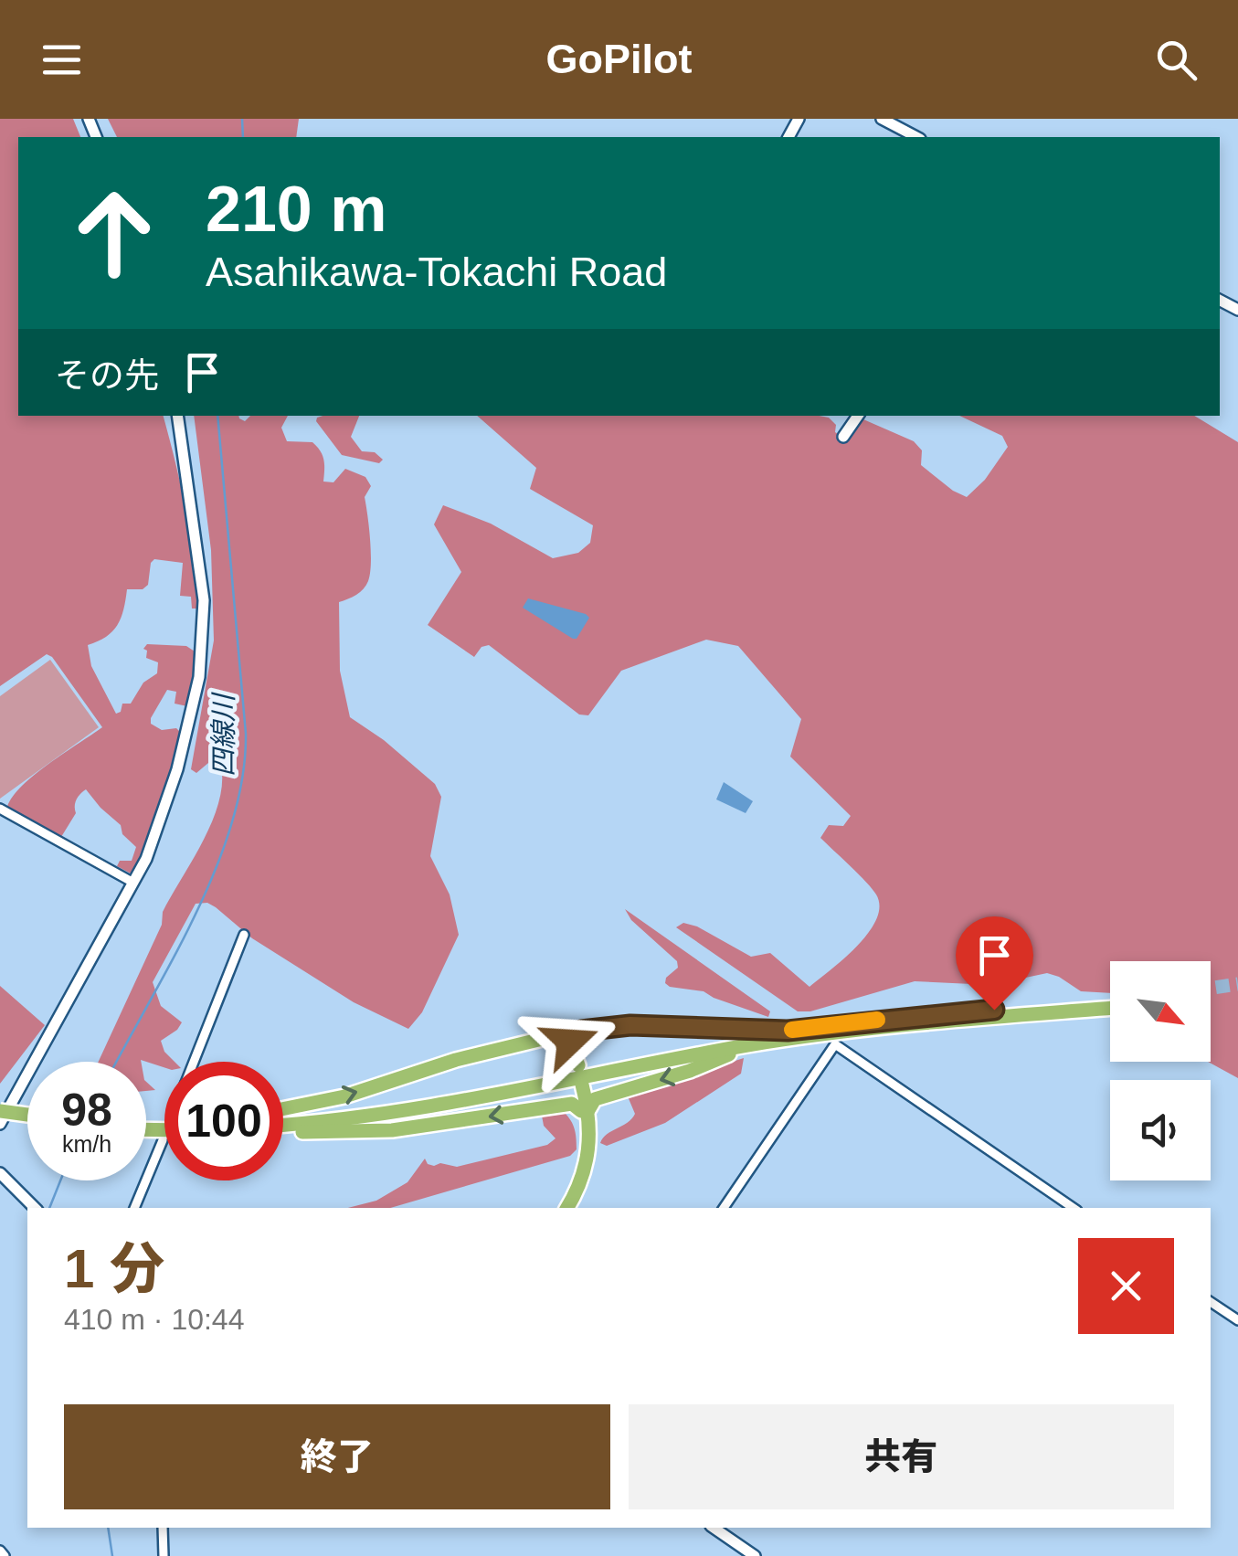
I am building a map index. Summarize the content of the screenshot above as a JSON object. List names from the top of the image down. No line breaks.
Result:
{"water":["四線川"],"north":"bottom right","page":{"header":"GoPilot","turn":["210 m","Asahikawa-Tokachi Road"],"then":"その先","speed":"98 km/h","limit":"100","heading":["1 分","410 m · 10:44"],"buttons":["終了","共有"]}}
